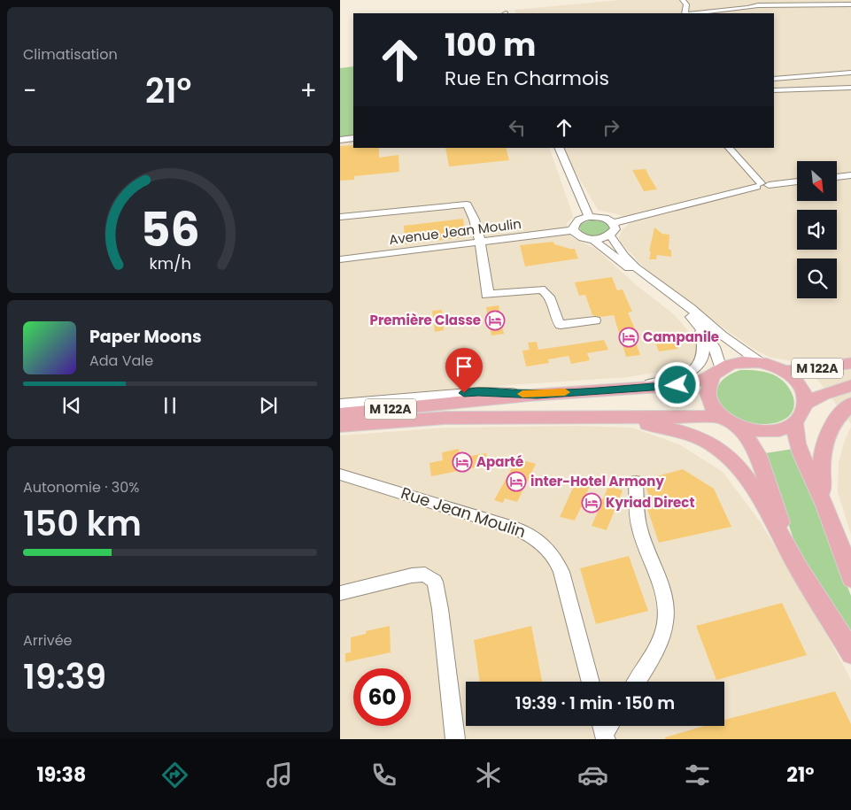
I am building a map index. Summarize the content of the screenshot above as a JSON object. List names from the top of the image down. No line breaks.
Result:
{"streets":{"main road":["M 122A"],"street":["Avenue Jean Moulin","Rue Jean Moulin"]},"places":{"hotel":["Première Classe","Campanile","Aparté","inter-Hotel Armony","Kyriad Direct"]},"north":"bottom right","page":{"tile":["Climatisation",["Autonomie · 30%","150 km"],["Arrivée","19:39"]],"turn":["100 m","Rue En Charmois"],"heat":["−","21°","+"],"song":["Paper Moons","Ada Vale"],"limit":"60","trip":"19:39 · 1 min · 150 m","tabs":["19:38","21°"],"gauge":["56","km/h"]}}
